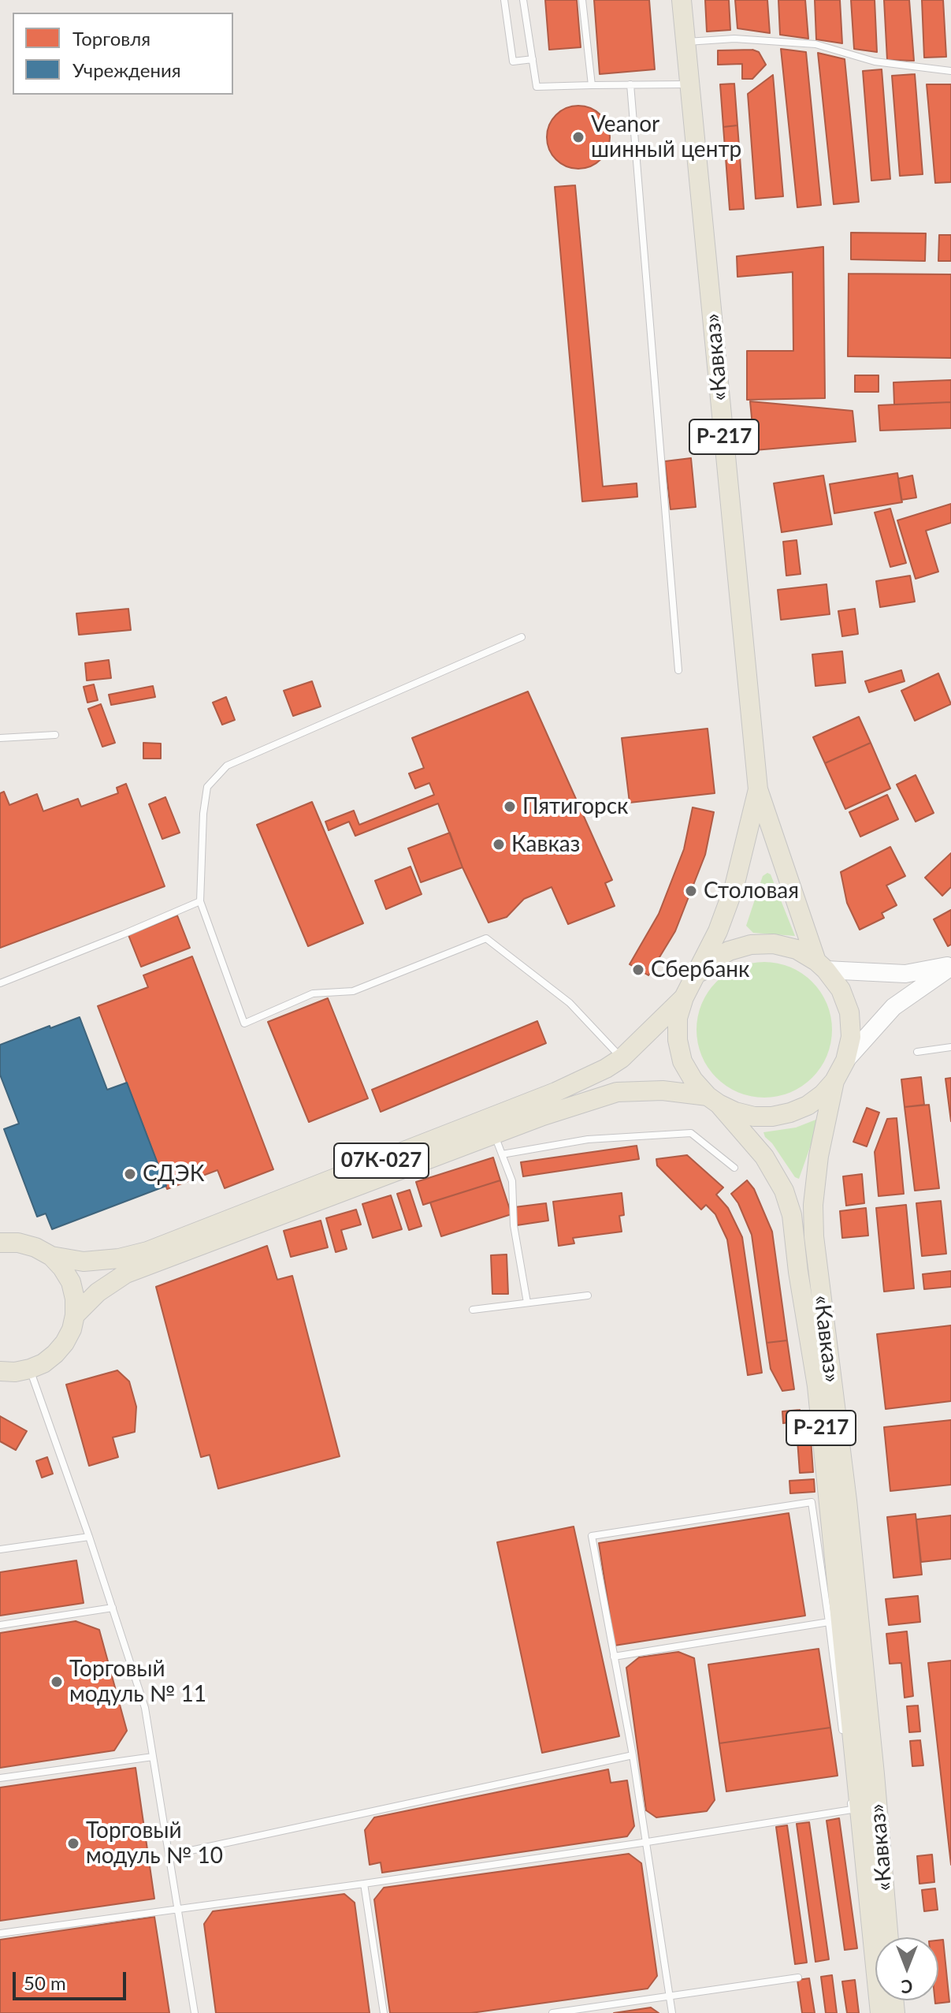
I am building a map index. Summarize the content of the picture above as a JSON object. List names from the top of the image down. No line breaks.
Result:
{"streets":{"main road":["«Кавказ»","Р-217","07К-027"]},"crossings":[["«Кавказ»","07К-027"]],"places":["Veanor шинный центр","Пятигорск","Кавказ","Столовая","Сбербанк","СДЭК","Торговый модуль № 11","Торговый модуль № 10"],"legend":["Торговля","Учреждения"],"scale_bar":"50 m","north":"bottom"}
